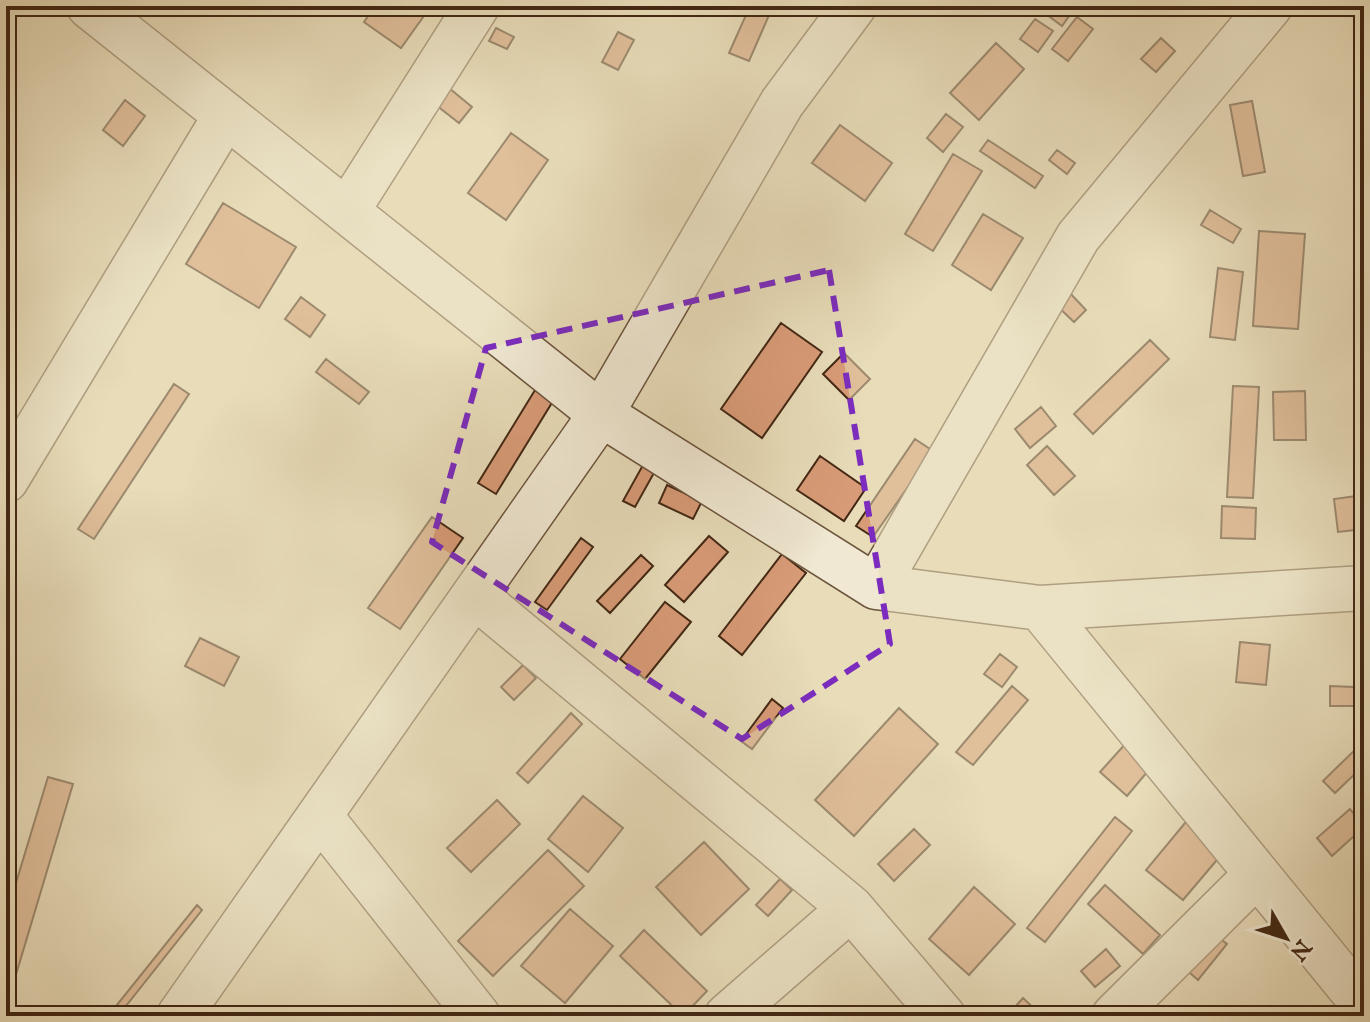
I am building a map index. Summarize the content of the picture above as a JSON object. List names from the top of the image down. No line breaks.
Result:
{"north":"bottom right"}
